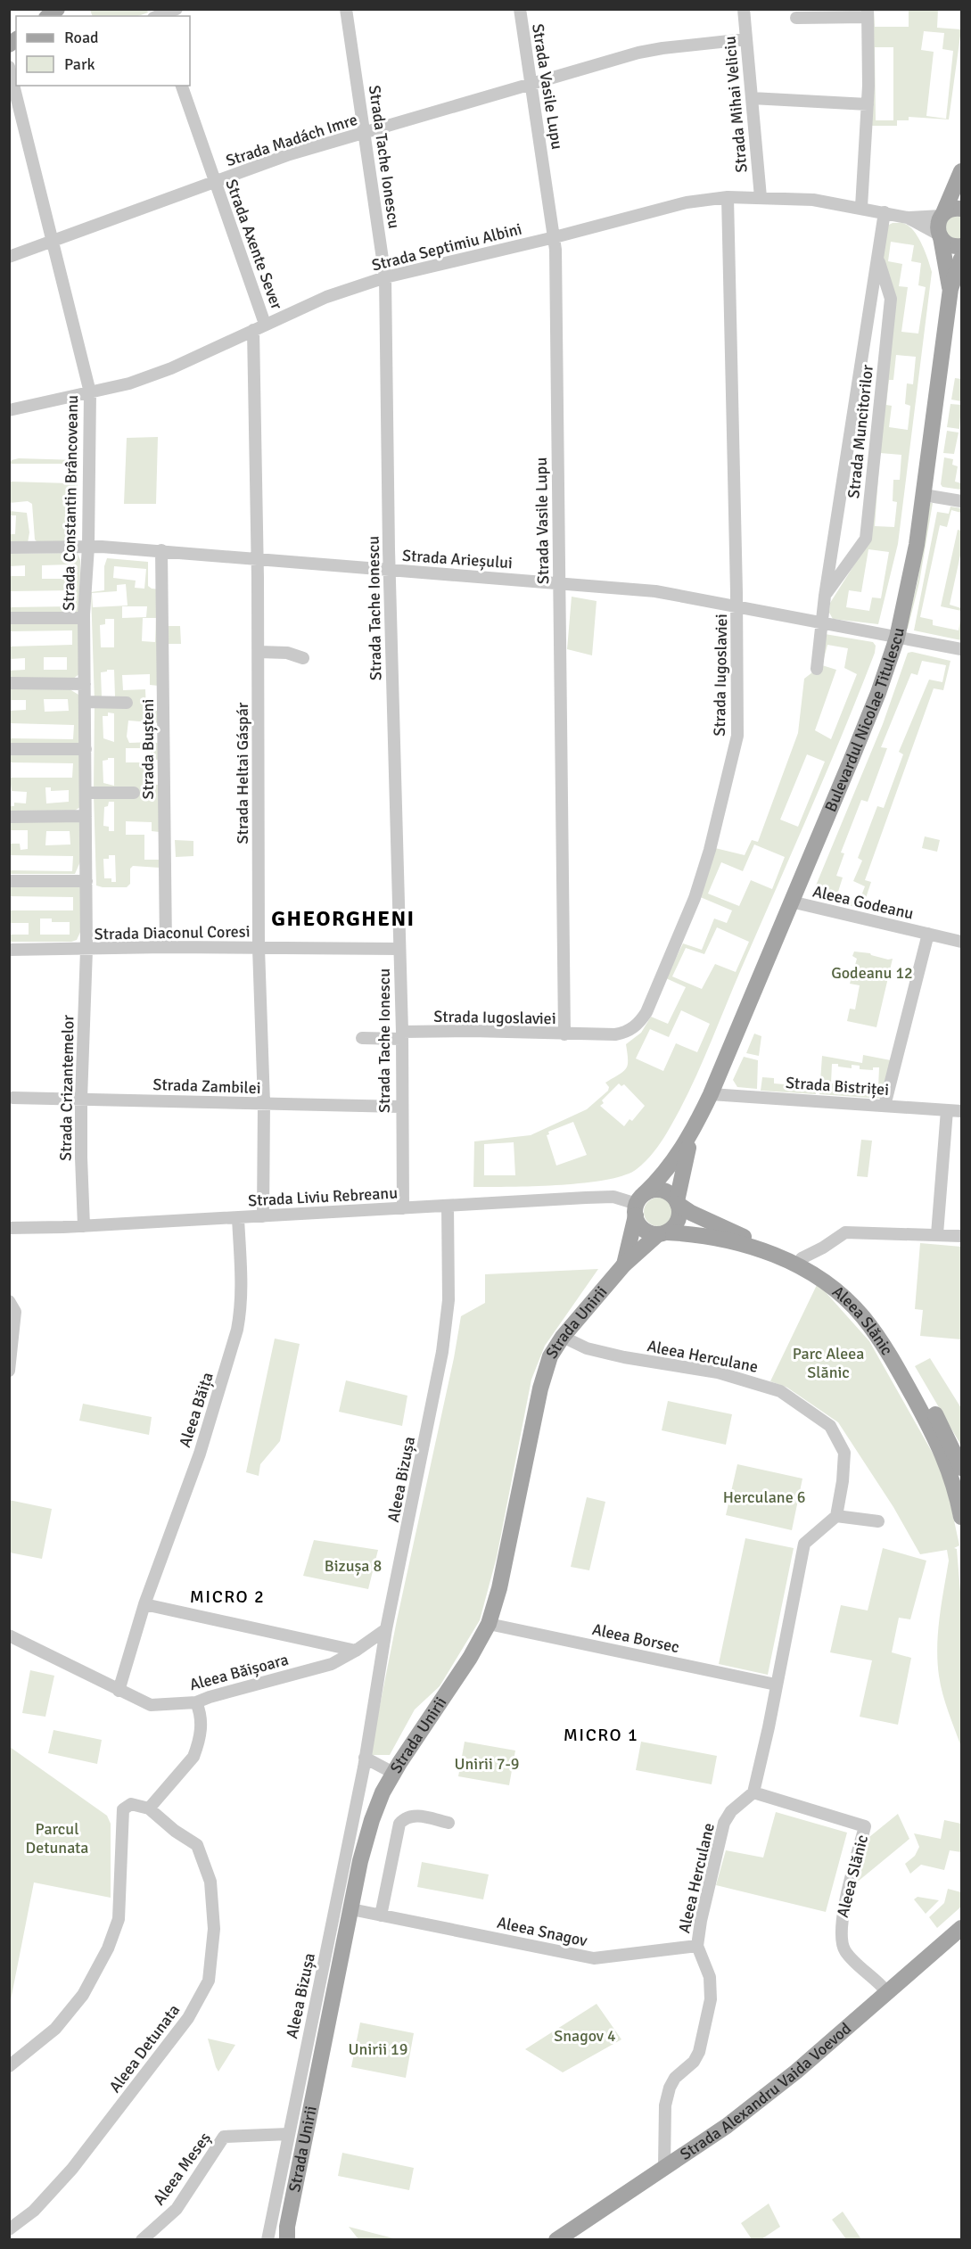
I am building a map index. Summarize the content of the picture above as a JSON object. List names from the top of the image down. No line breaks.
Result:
{"streets":{"main road":["Bulevardul Nicolae Titulescu","Aleea Slănic","Strada Unirii","Strada Alexandru Vaida Voevod"],"street":["Strada Vasile Lupu","Strada Mihai Veliciu","Strada Madách Imre","Strada Tache Ionescu","Strada Axente Sever","Strada Septimiu Albini","Strada Muncitorilor","Strada Constantin Brâncoveanu","Strada Arieșului","Strada Iugoslaviei","Strada Bușteni","Strada Heltai Gáspár","Aleea Godeanu","Strada Diaconul Coresi","Strada Zambilei","Strada Bistriței","Strada Crizantemelor","Strada Liviu Rebreanu","Aleea Herculane","Aleea Băița","Aleea Bizușa","Aleea Borsec","Aleea Băișoara","Aleea Snagov","Aleea Detunata","Aleea Meseș"]},"crossings":[["Strada Vasile Lupu","Strada Madách Imre"],["Strada Vasile Lupu","Strada Septimiu Albini"],["Strada Vasile Lupu","Strada Arieșului"],["Strada Vasile Lupu","Strada Iugoslaviei"],["Strada Mihai Veliciu","Strada Madách Imre"],["Strada Mihai Veliciu","Strada Septimiu Albini"],["Strada Madách Imre","Strada Tache Ionescu"],["Strada Madách Imre","Strada Axente Sever"],["Strada Madách Imre","Strada Constantin Brâncoveanu"],["Strada Tache Ionescu","Strada Septimiu Albini"],["Strada Tache Ionescu","Strada Arieșului"],["Strada Tache Ionescu","Strada Iugoslaviei"],["Strada Tache Ionescu","Strada Diaconul Coresi"],["Strada Tache Ionescu","Strada Zambilei"],["Strada Tache Ionescu","Strada Liviu Rebreanu"],["Strada Axente Sever","Strada Septimiu Albini"],["Strada Septimiu Albini","Strada Muncitorilor"],["Strada Septimiu Albini","Strada Constantin Brâncoveanu"],["Strada Septimiu Albini","Strada Iugoslaviei"],["Strada Septimiu Albini","Bulevardul Nicolae Titulescu"],["Strada Septimiu Albini","Strada Heltai Gáspár"],["Strada Muncitorilor","Strada Arieșului"],["Strada Constantin Brâncoveanu","Strada Arieșului"],["Strada Constantin Brâncoveanu","Strada Diaconul Coresi"],["Strada Constantin Brâncoveanu","Strada Crizantemelor"],["Strada Arieșului","Strada Iugoslaviei"],["Strada Arieșului","Bulevardul Nicolae Titulescu"],["Strada Arieșului","Strada Bușteni"],["Strada Arieșului","Strada Heltai Gáspár"],["Bulevardul Nicolae Titulescu","Aleea Godeanu"],["Bulevardul Nicolae Titulescu","Strada Bistriței"],["Bulevardul Nicolae Titulescu","Strada Liviu Rebreanu"],["Bulevardul Nicolae Titulescu","Aleea Slănic"],["Bulevardul Nicolae Titulescu","Strada Unirii"],["Strada Bușteni","Strada Diaconul Coresi"],["Strada Heltai Gáspár","Strada Diaconul Coresi"],["Strada Heltai Gáspár","Strada Zambilei"],["Strada Heltai Gáspár","Strada Liviu Rebreanu"],["Aleea Godeanu","Strada Bistriței"],["Strada Diaconul Coresi","Strada Crizantemelor"],["Strada Zambilei","Strada Crizantemelor"],["Strada Crizantemelor","Strada Liviu Rebreanu"],["Strada Liviu Rebreanu","Aleea Slănic"],["Strada Liviu Rebreanu","Strada Unirii"],["Strada Liviu Rebreanu","Aleea Băița"],["Strada Liviu Rebreanu","Aleea Bizușa"],["Aleea Slănic","Strada Unirii"],["Aleea Slănic","Aleea Herculane"],["Aleea Slănic","Strada Alexandru Vaida Voevod"],["Strada Unirii","Aleea Herculane"],["Strada Unirii","Aleea Borsec"],["Strada Unirii","Aleea Snagov"],["Aleea Herculane","Aleea Snagov"],["Aleea Herculane","Strada Alexandru Vaida Voevod"],["Aleea Băița","Aleea Băișoara"],["Aleea Bizușa","Aleea Băișoara"],["Aleea Bizușa","Aleea Meseș"]],"districts":["GHEORGHENI","MICRO 2","MICRO 1"],"parks":["Godeanu 12","Parc Aleea Slănic","Herculane 6","Bizușa 8","Unirii 7-9","Parcul Detunata","Snagov 4","Unirii 19"],"legend":["Road","Park"]}
